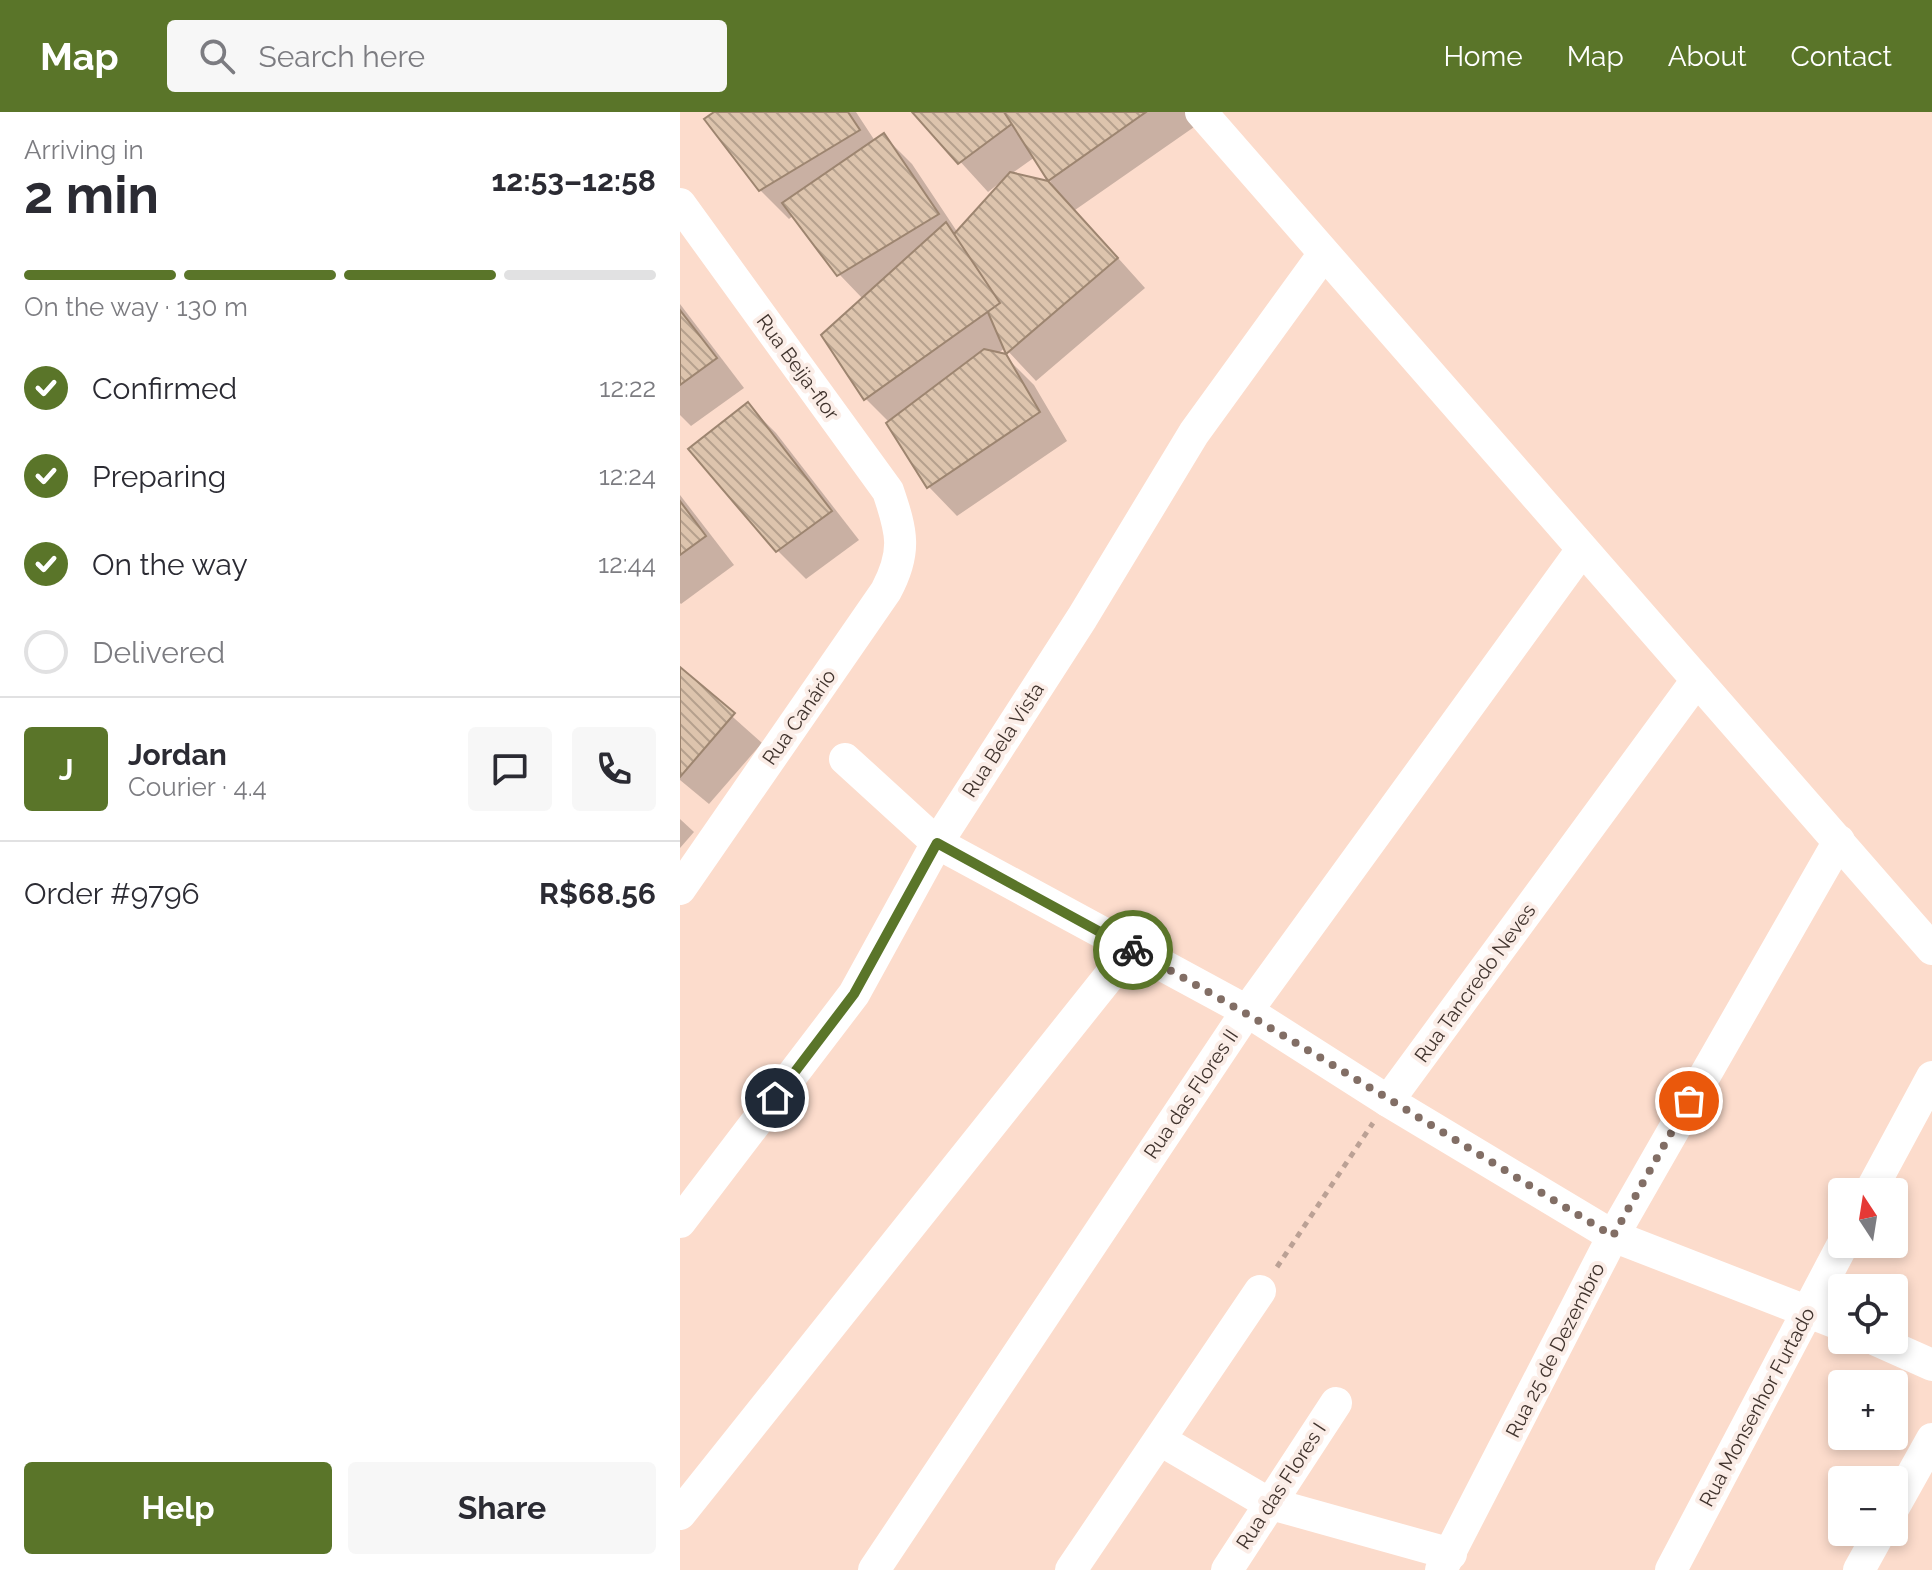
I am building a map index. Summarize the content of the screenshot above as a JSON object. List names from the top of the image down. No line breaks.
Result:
{"streets":{"street":["Rua Beija-flor","Rua Canário","Rua Bela Vista","Rua Tancredo Neves","Rua das Flores II","Rua 25 de Dezembro","Rua Monsenhor Furtado","Rua das Flores I"]},"crossings":[["Rua Beija-flor","Rua Canário"]],"north":"top","page":{"header":"Map","search":"Search here","nav":["Home","Map","About","Contact"],"heading":["2 min","Arriving in","12:53–12:58"],"panel":["Jordan","Courier · 4.4","Order #9796","R$68.56"],"bar":"On the way · 130 m","list":[["Confirmed","12:22"],["Preparing","12:24"],["On the way","12:44"],"Delivered"],"round":"J","map_buttons":["+","−"],"buttons":["Help","Share"]}}
